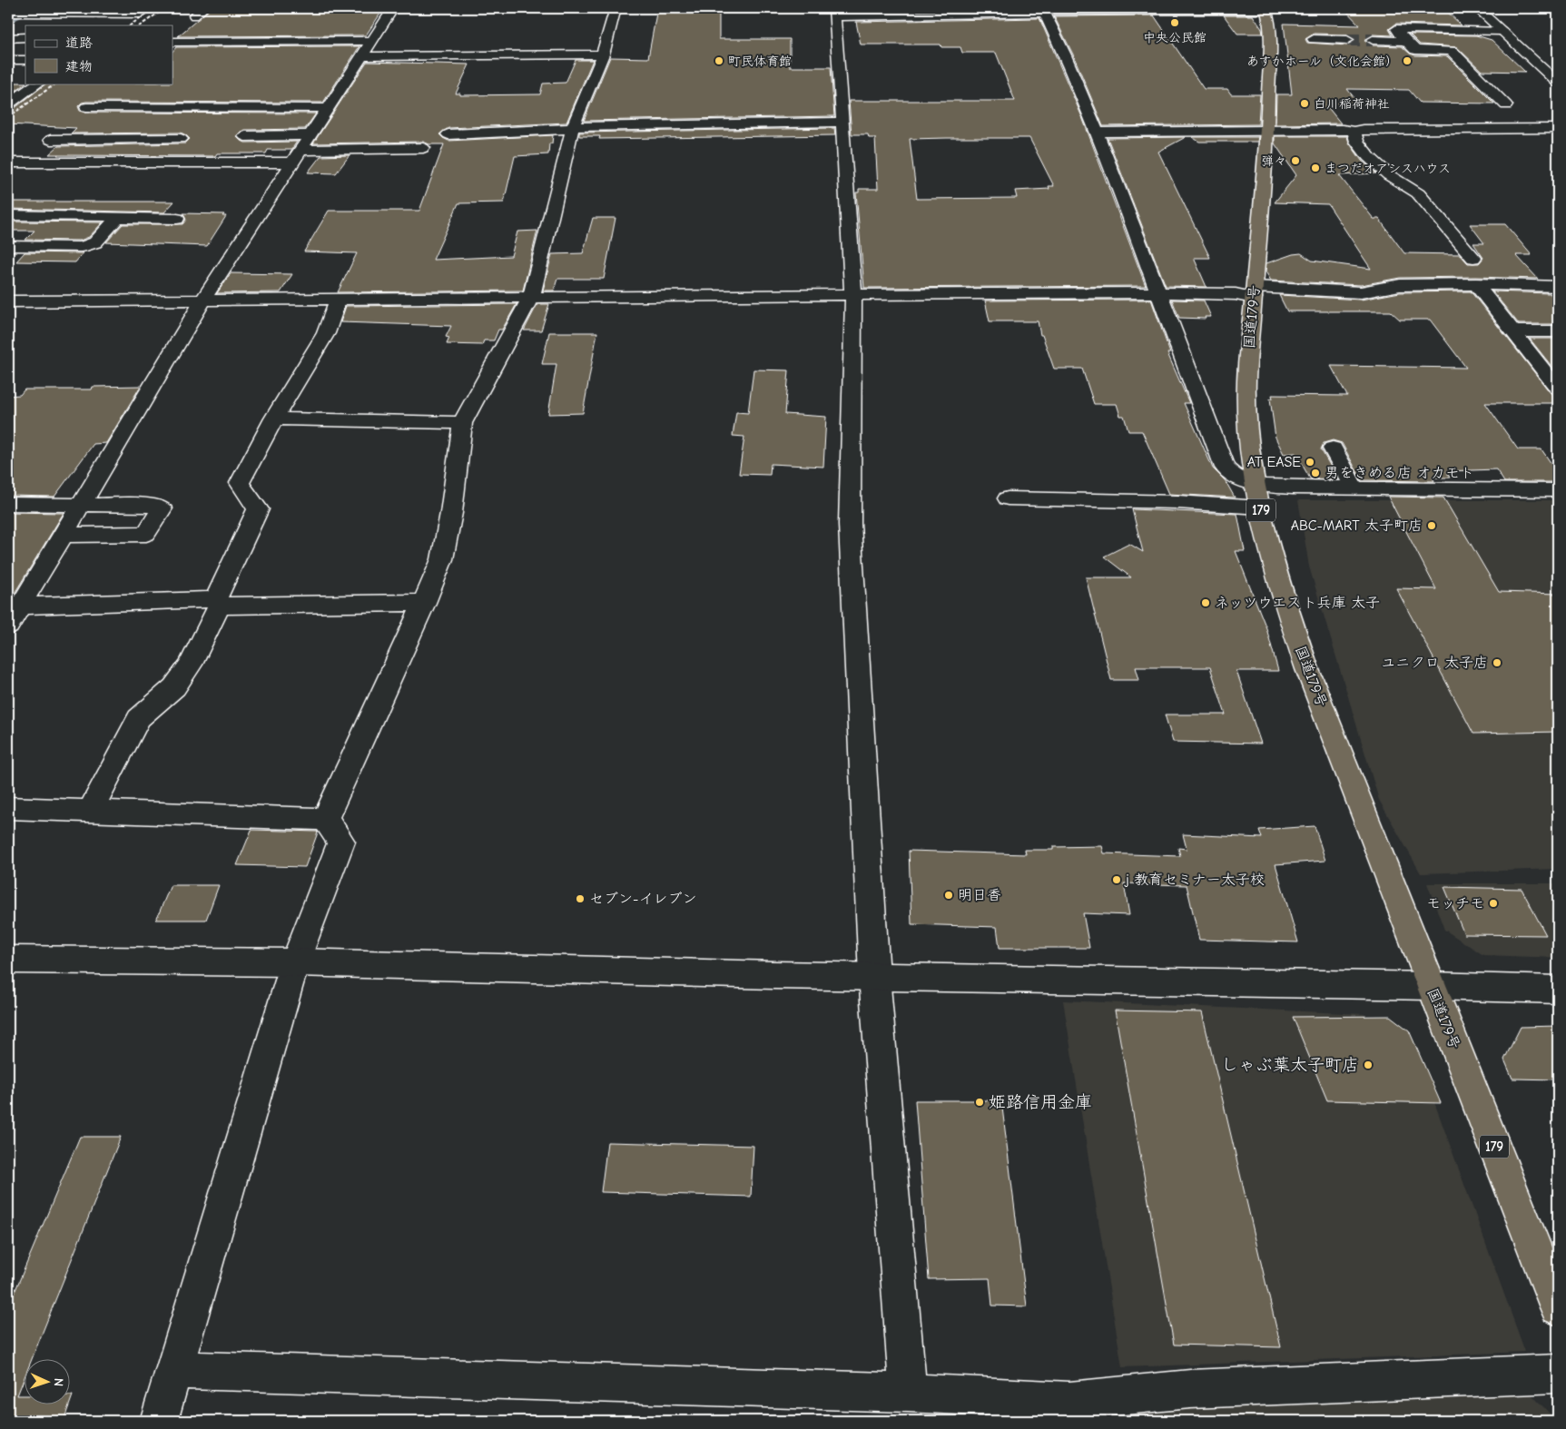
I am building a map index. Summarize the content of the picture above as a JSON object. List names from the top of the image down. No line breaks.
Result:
{"streets":{"highway":["国道179号","179"]},"places":["中央公民館","町民体育館","あすかホール（文化会館）","白川稲荷神社","弾々","まつだオアシスハウス","AT EASE","男をきめる店 オカモト","ABC-MART 太子町店","ネッツウエスト兵庫 太子","ユニクロ 太子店","j 教育セミナー太子校","明日香","セブン-イレブン","モッチモ","しゃぶ葉太子町店","姫路信用金庫"],"legend":["道路","建物"],"north":"right"}
